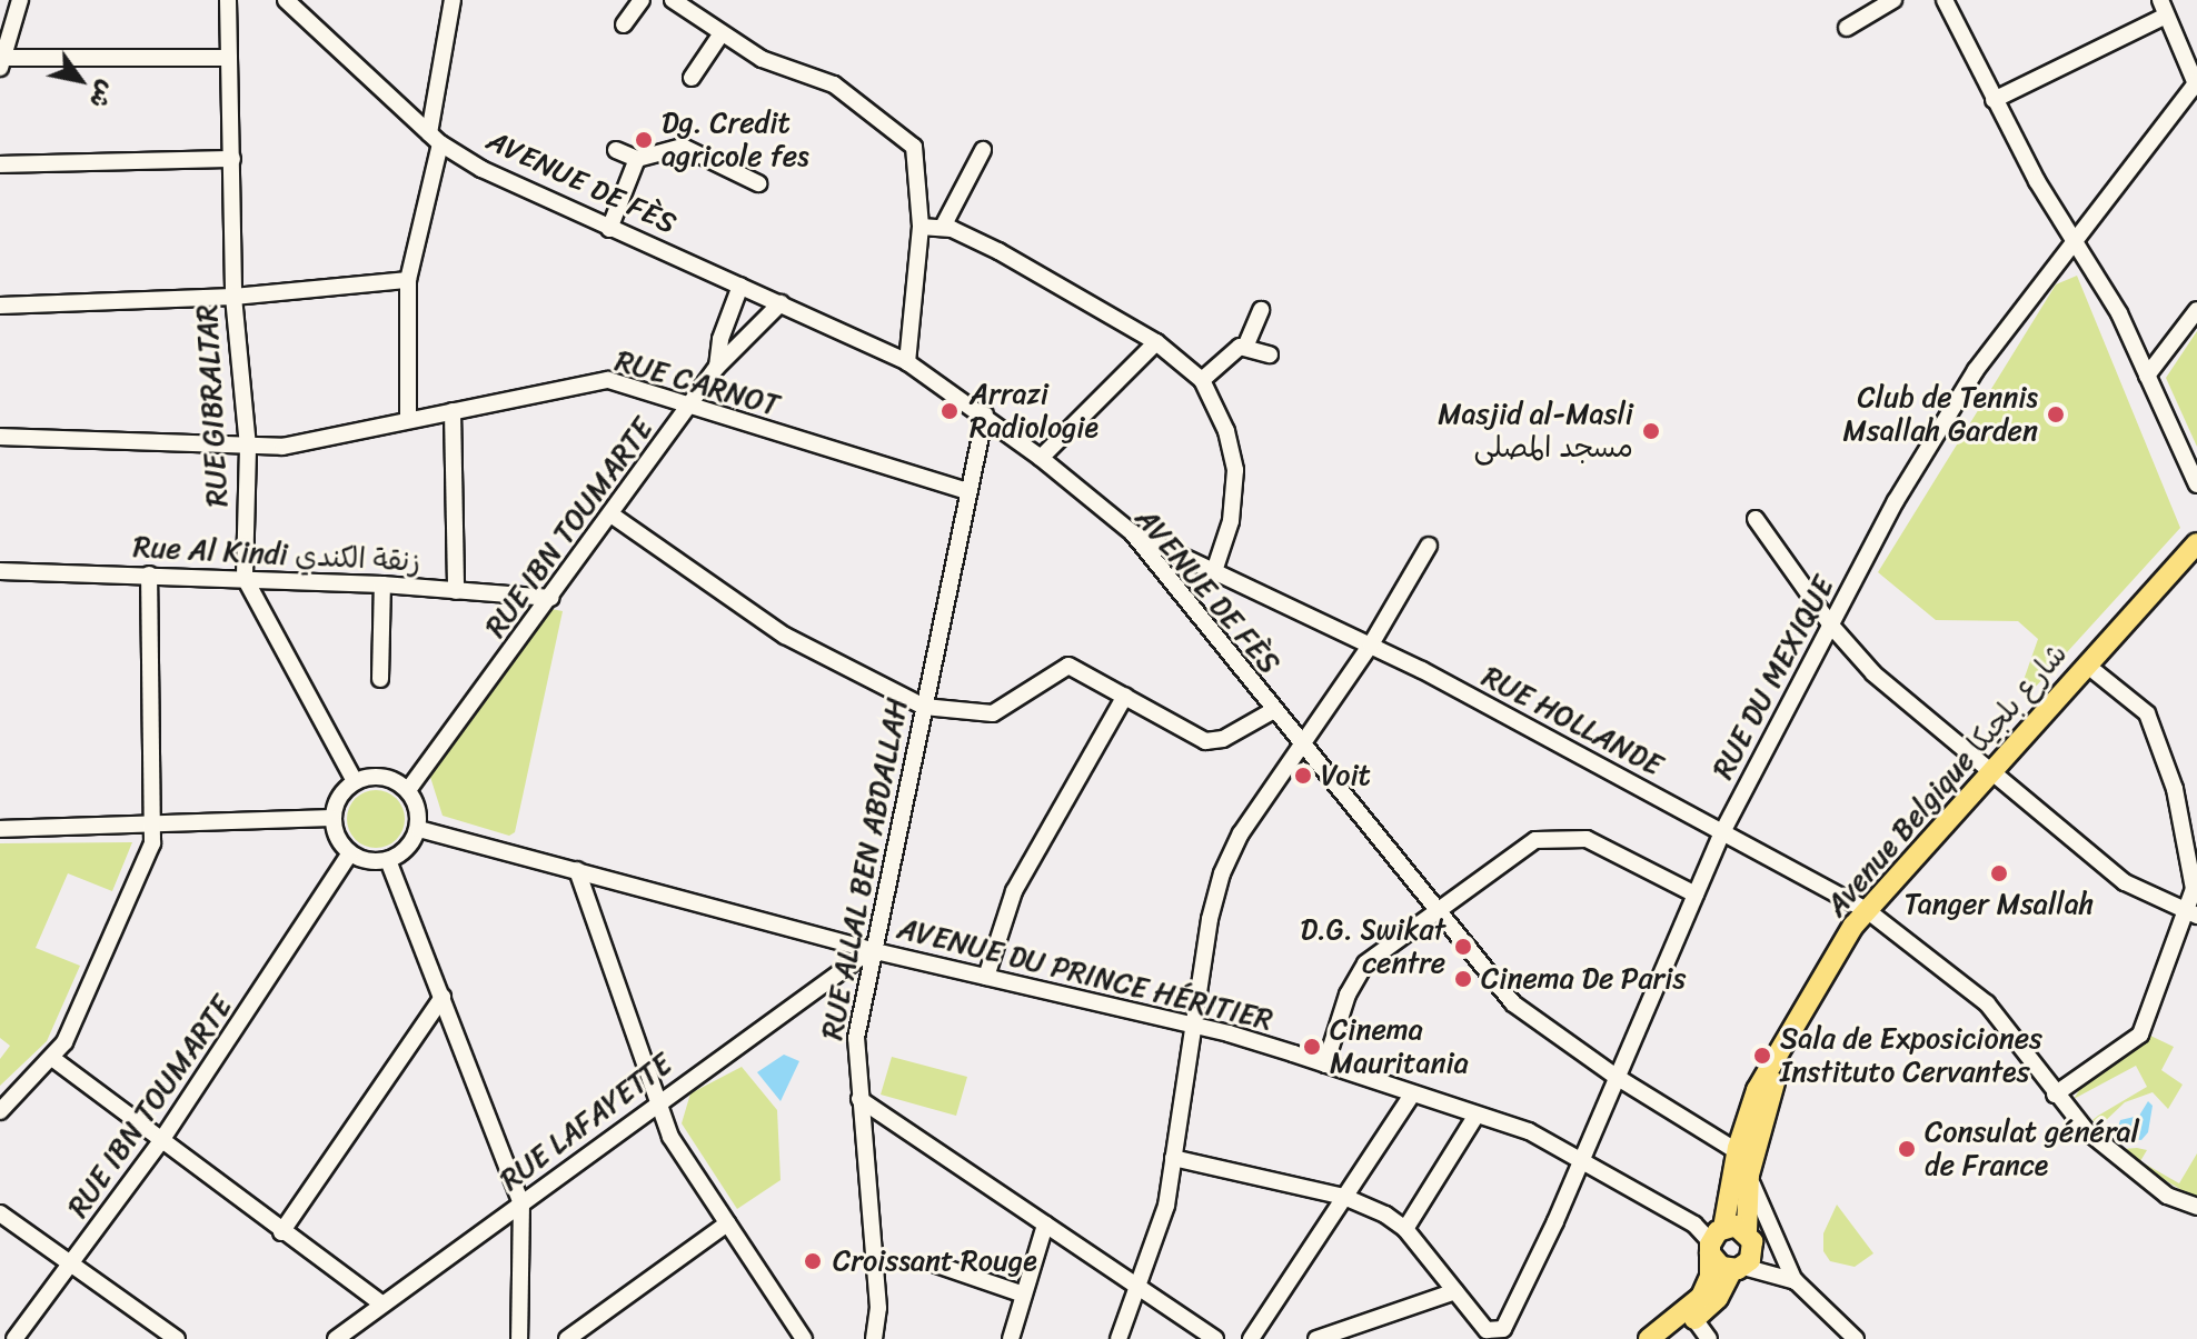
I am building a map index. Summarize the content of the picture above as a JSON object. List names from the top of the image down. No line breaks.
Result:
{"streets":{"main road":["Avenue Belgique شارع بلجيكا"],"street":["AVENUE DE FÈS","RUE CARNOT","RUE GIBRALTAR","RUE IBN TOUMARTE","Rue Al Kindi زنقة الكندي","RUE DU MEXIQUE","RUE HOLLANDE","RUE ALLAL BEN ABDALLAH","AVENUE DU PRINCE HÉRITIER","RUE LAFAYETTE"]},"crossings":[["AVENUE DE FÈS","RUE IBN TOUMARTE"],["AVENUE DE FÈS","RUE DU MEXIQUE"],["AVENUE DE FÈS","RUE HOLLANDE"],["AVENUE DE FÈS","Avenue Belgique شارع بلجيكا"],["AVENUE DE FÈS","RUE ALLAL BEN ABDALLAH"],["RUE CARNOT","RUE GIBRALTAR"],["RUE CARNOT","RUE IBN TOUMARTE"],["RUE CARNOT","RUE ALLAL BEN ABDALLAH"],["RUE GIBRALTAR","RUE IBN TOUMARTE"],["RUE GIBRALTAR","Rue Al Kindi زنقة الكندي"],["RUE GIBRALTAR","AVENUE DU PRINCE HÉRITIER"],["RUE IBN TOUMARTE","Rue Al Kindi زنقة الكندي"],["RUE IBN TOUMARTE","AVENUE DU PRINCE HÉRITIER"],["RUE DU MEXIQUE","RUE HOLLANDE"],["RUE DU MEXIQUE","AVENUE DU PRINCE HÉRITIER"],["RUE HOLLANDE","Avenue Belgique شارع بلجيكا"],["Avenue Belgique شارع بلجيكا","AVENUE DU PRINCE HÉRITIER"],["RUE ALLAL BEN ABDALLAH","AVENUE DU PRINCE HÉRITIER"],["RUE ALLAL BEN ABDALLAH","RUE LAFAYETTE"],["AVENUE DU PRINCE HÉRITIER","RUE LAFAYETTE"]],"places":["Dg. Credit agricole fes","Arrazi Radiologie","Club de Tennis Msallah Garden","Masjid al-Masli مسجد المصلى","Voit","Tanger Msallah","D.G. Swikat centre","Cinema De Paris","Cinema Mauritania","Sala de Exposiciones Instituto Cervantes","Consulat général de France","Croissant Rouge"],"north":"bottom right"}
